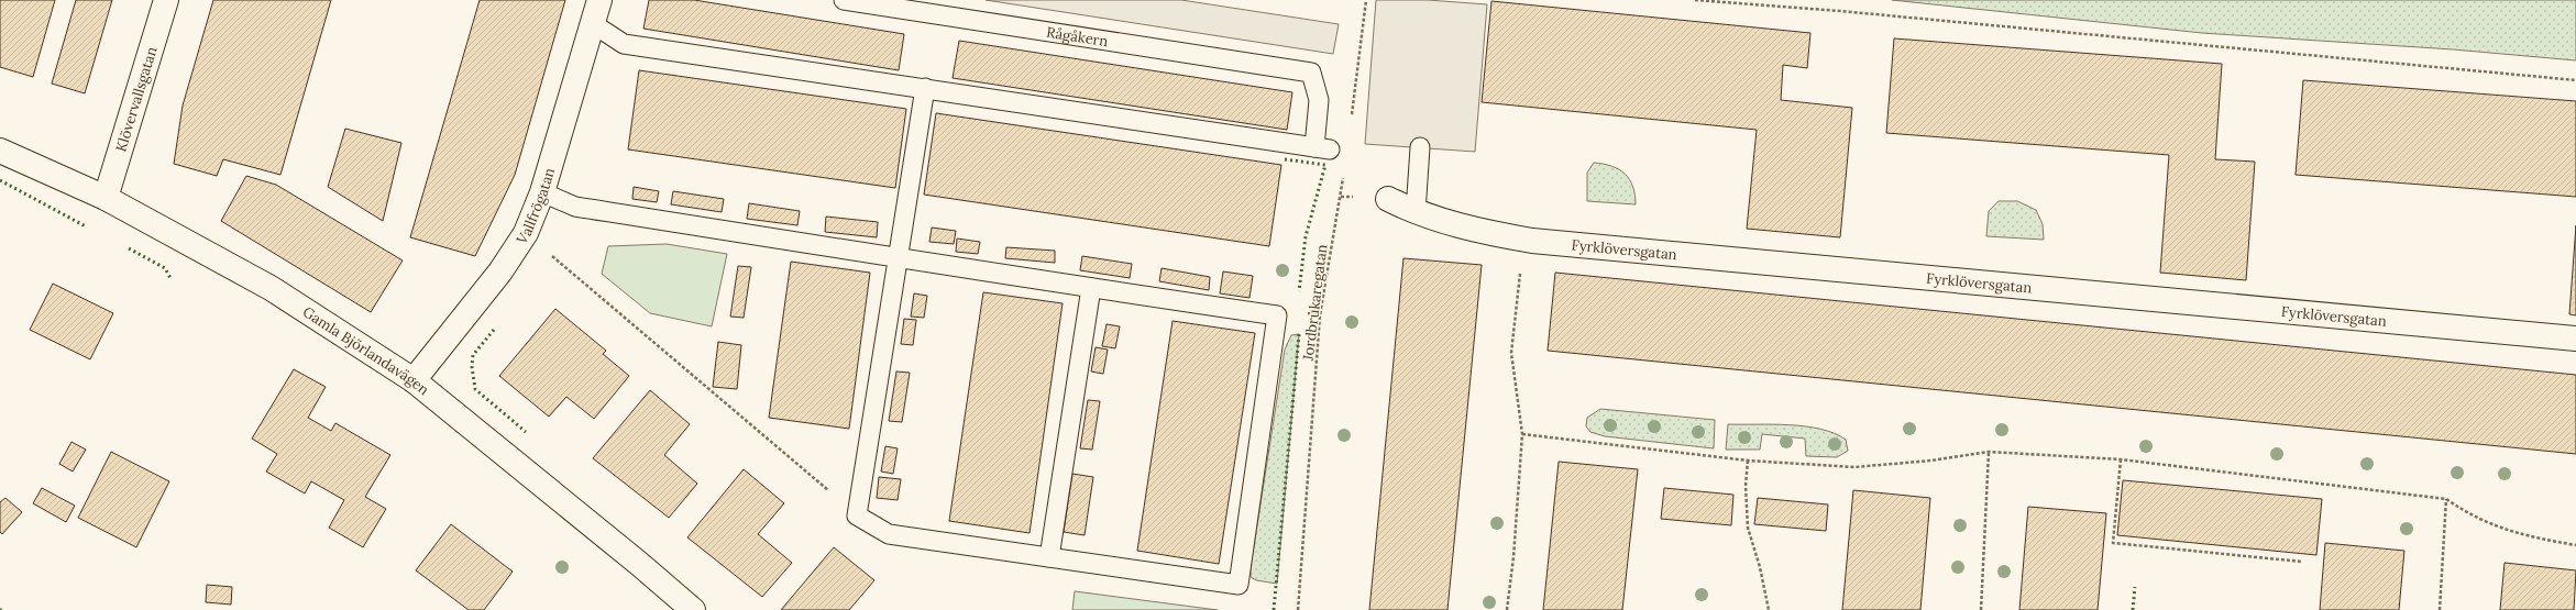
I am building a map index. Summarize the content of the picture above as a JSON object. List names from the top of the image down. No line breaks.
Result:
{"streets":{"street":["Klövervallsgatan","Vallfrögatan","Fyrklöversgatan","Gamla Björlandavägen"],"lane":["Rågåkern"],"path":["Jordbrukaregatan"]},"crossings":[["Klövervallsgatan","Gamla Björlandavägen"],["Vallfrögatan","Gamla Björlandavägen"]]}
